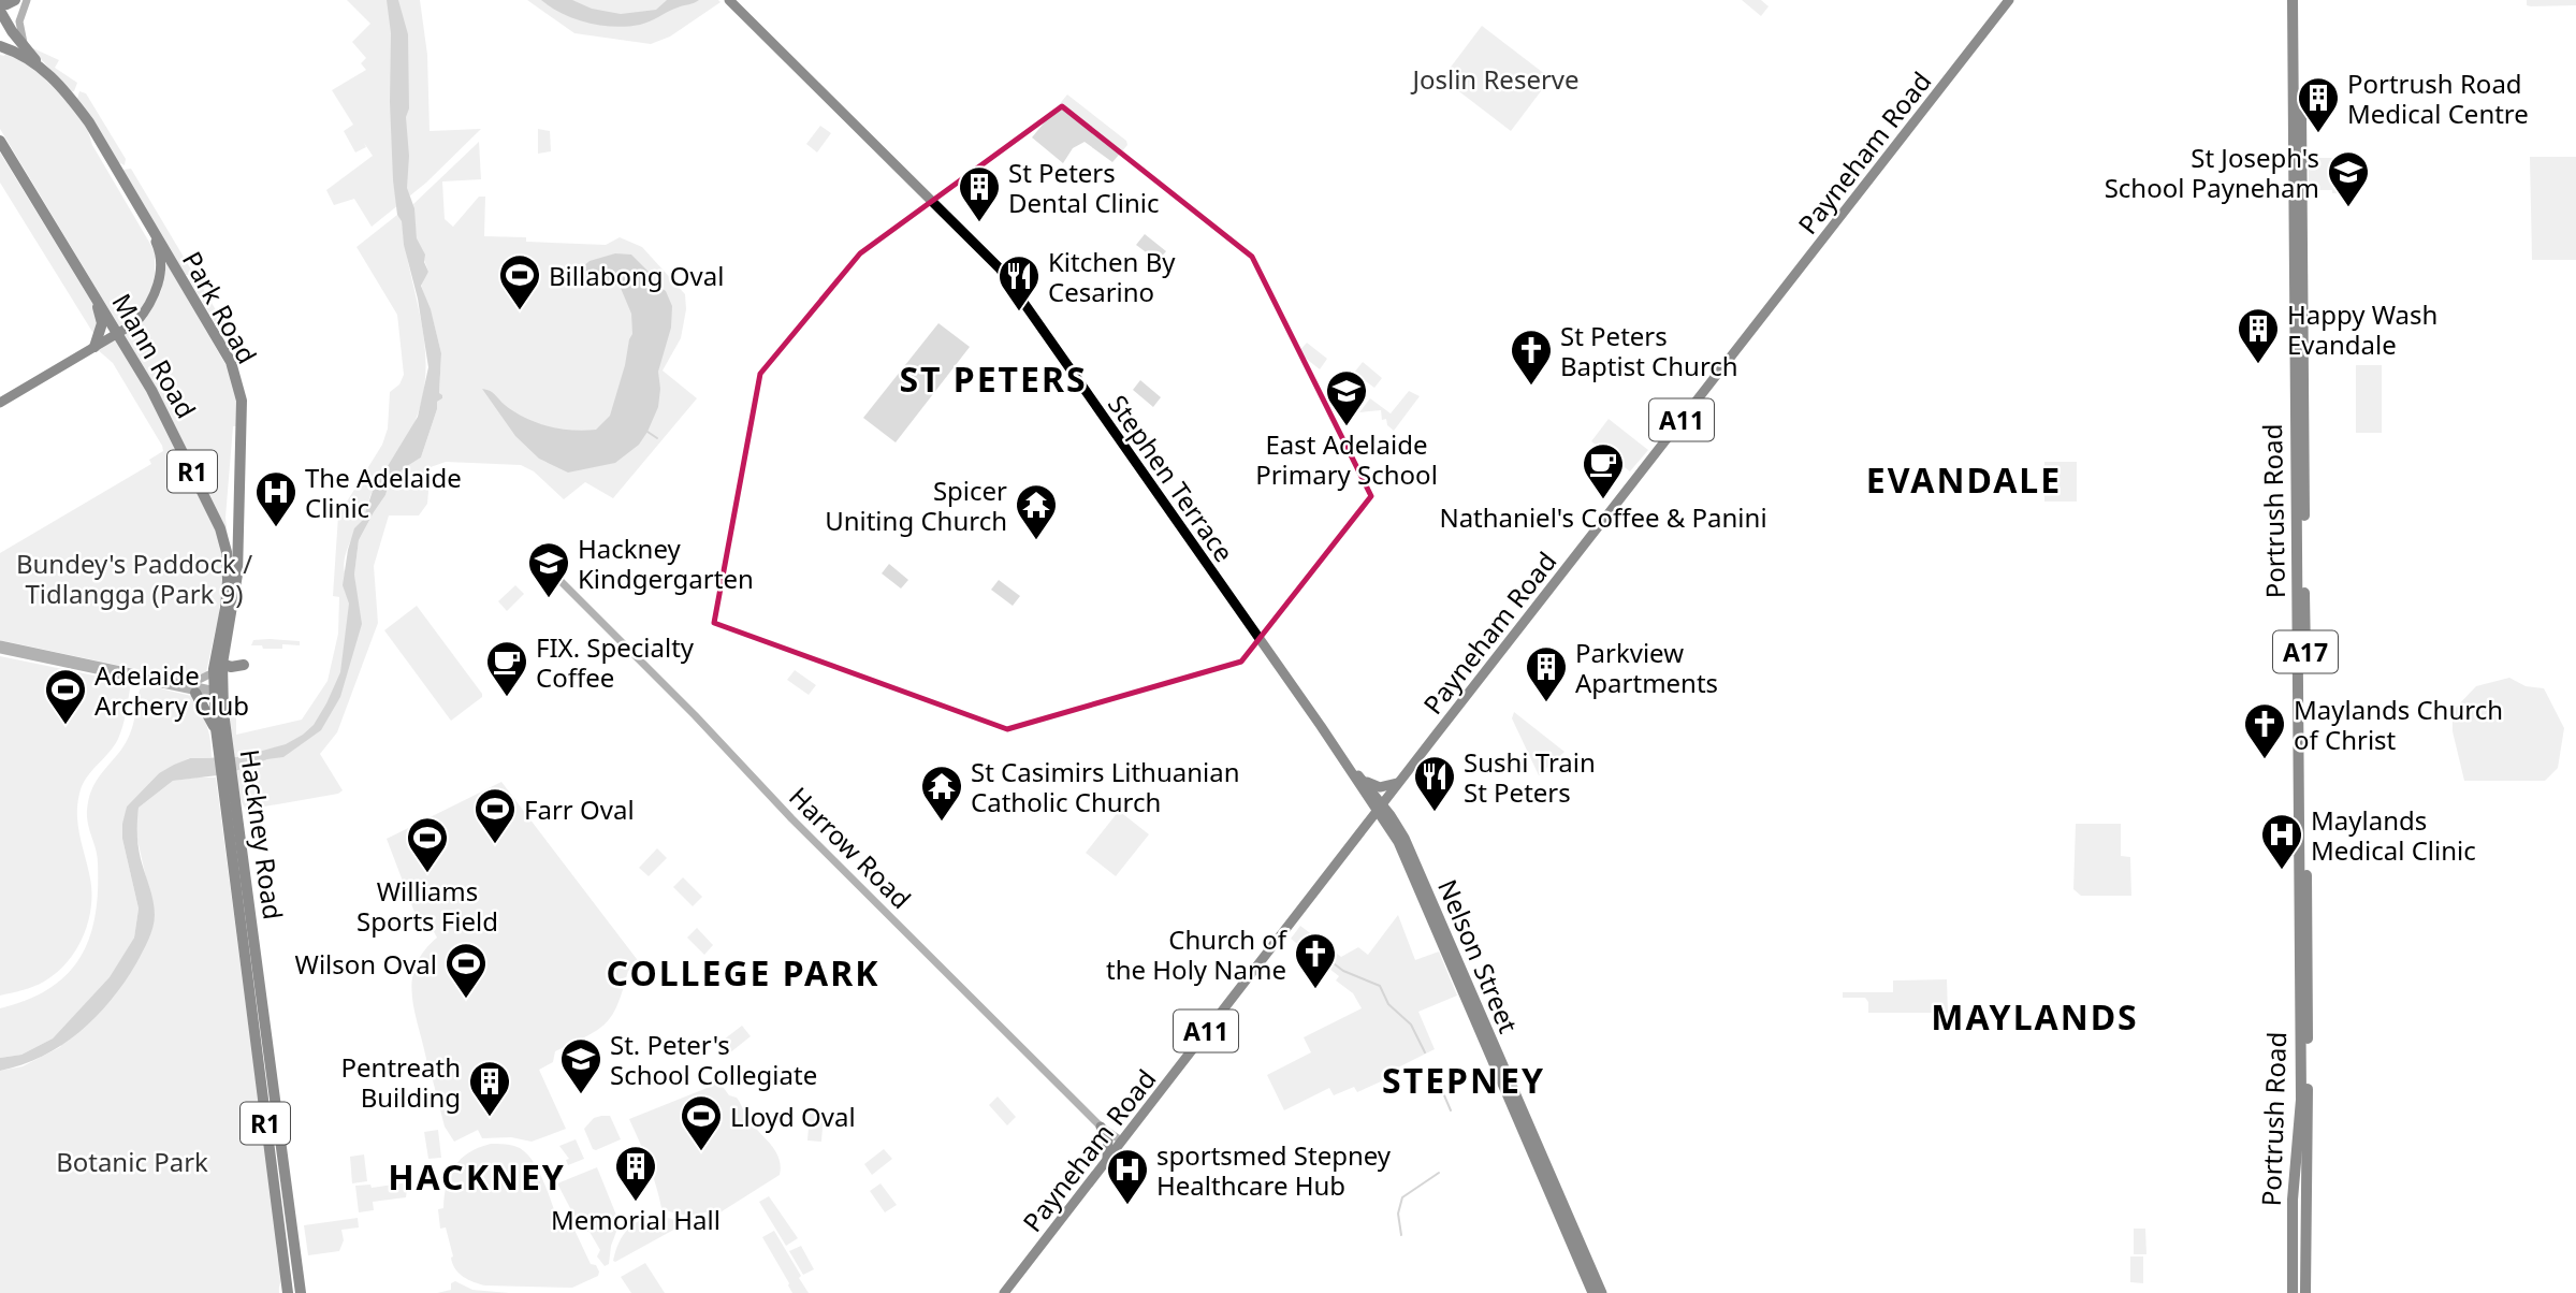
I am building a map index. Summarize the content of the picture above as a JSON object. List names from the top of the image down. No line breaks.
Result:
{"streets":{"highway":["Park Road","Mann Road","R1","Portrush Road","A17","Hackney Road"],"main road":["Payneham Road","A11","Stephen Terrace","Nelson Street"],"street":["Harrow Road"]},"crossings":[["Payneham Road","Stephen Terrace"],["Payneham Road","Harrow Road"],["Payneham Road","Nelson Street"],["Park Road","Mann Road"],["Park Road","Hackney Road"],["Mann Road","Hackney Road"],["Stephen Terrace","Nelson Street"]],"districts":["ST PETERS","EVANDALE","COLLEGE PARK","MAYLANDS","STEPNEY","HACKNEY"],"parks":["Joslin Reserve","Bundey's Paddock / Tidlangga (Park 9)","Botanic Park"],"places":{"building":["Portrush Road Medical Centre","St Peters Dental Clinic","Happy Wash Evandale","Parkview Apartments","Pentreath Building","Memorial Hall"],"school or university":["St Joseph's School Payneham","East Adelaide Primary School","Hackney Kindgergarten","St. Peter's School Collegiate"],"sports":["Billabong Oval","Adelaide Archery Club","Farr Oval","Williams Sports Field","Wilson Oval","Lloyd Oval"],"restaurant":["Kitchen By Cesarino","Sushi Train St Peters"],"church":["St Peters Baptist Church","Maylands Church of Christ","Church of the Holy Name"],"cafe":["Nathaniel's Coffee & Panini","FIX. Specialty Coffee"],"hospital":["The Adelaide Clinic","Maylands Medical Clinic","sportsmed Stepney Healthcare Hub"],"temple":["Spicer Uniting Church","St Casimirs Lithuanian Catholic Church"]}}
